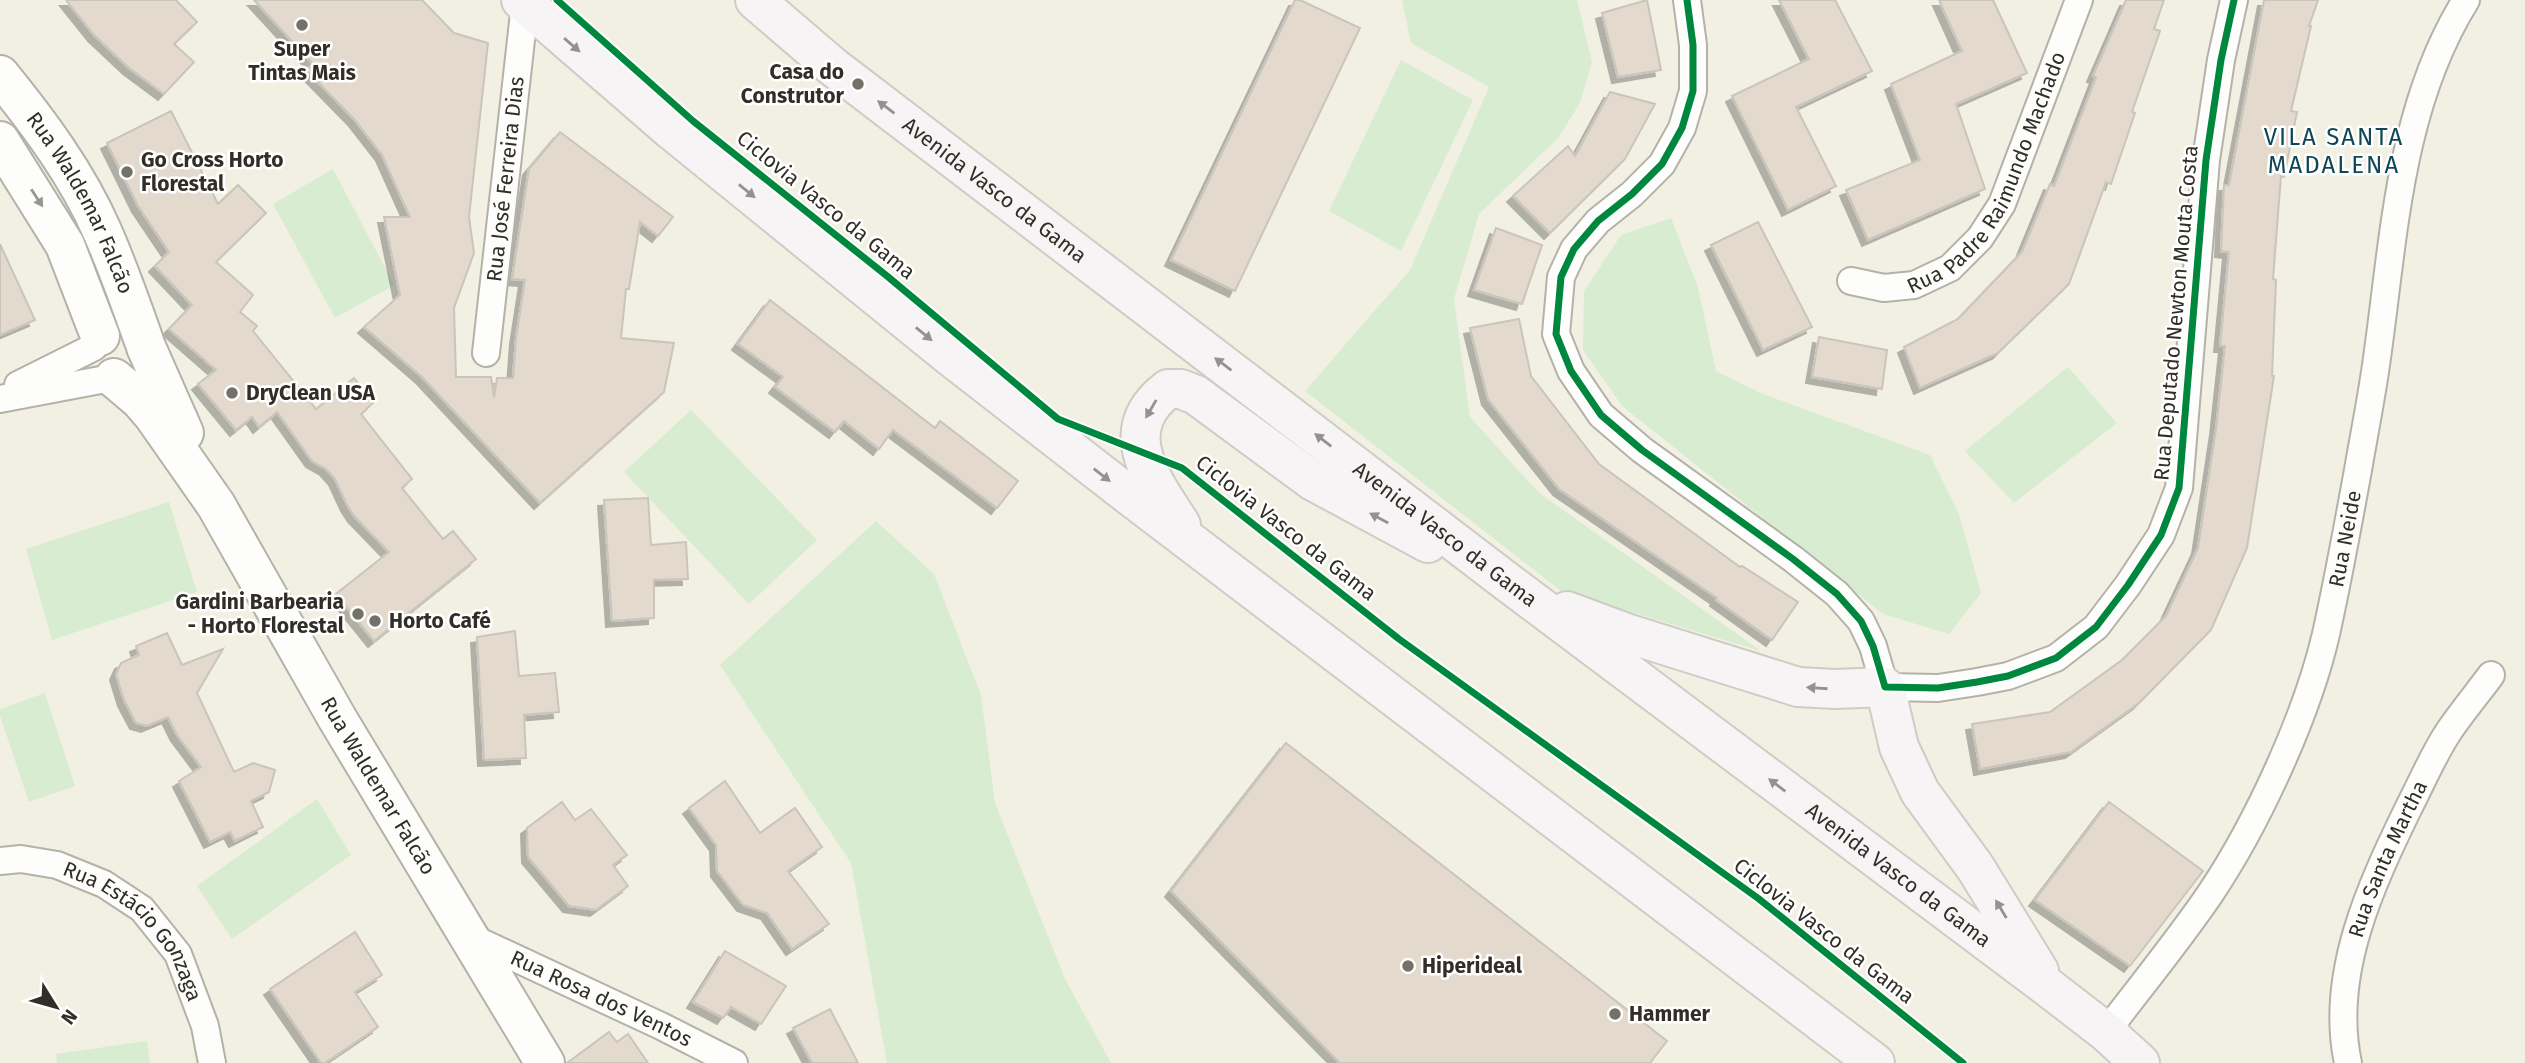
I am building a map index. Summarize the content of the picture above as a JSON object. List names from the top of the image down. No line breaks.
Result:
{"streets":{"main road":["Avenida Vasco da Gama"],"street":["Rua Padre Raimundo Machado","Rua José Ferreira Dias","Rua Waldemar Falcão","Rua Deputado Newton Mouta Costa","Rua Neide","Rua Santa Martha","Rua Estácio Gonzaga","Rua Rosa dos Ventos"],"cycle path":["Ciclovia Vasco da Gama"]},"crossings":[["Avenida Vasco da Gama","Rua Neide"],["Rua Waldemar Falcão","Rua Rosa dos Ventos"]],"districts":["VILA SANTA MADALENA"],"places":["Super Tintas Mais","Casa do Construtor","Go Cross Horto Florestal","DryClean USA","Gardini Barbearia - Horto Florestal","Horto Café","Hiperideal","Hammer"],"north":"bottom right"}
